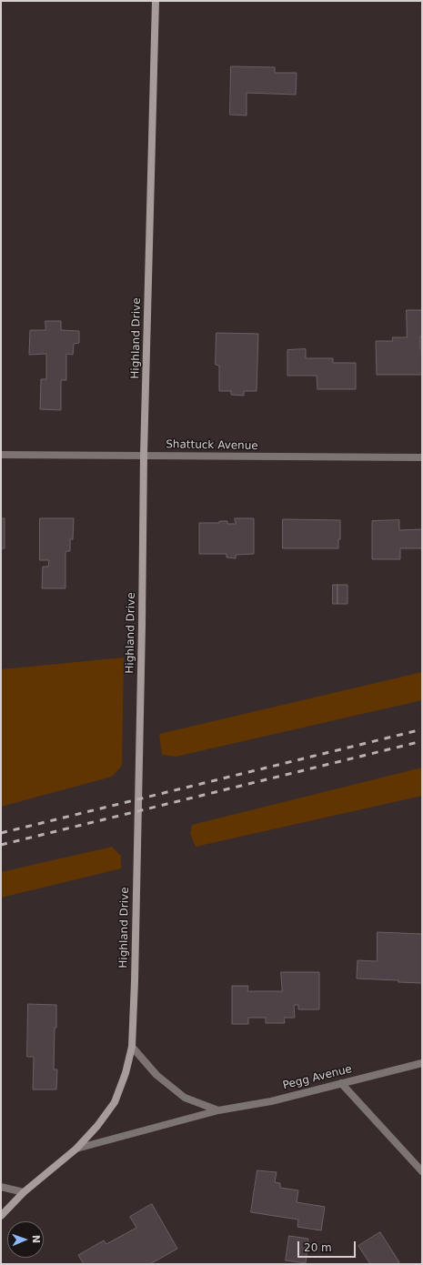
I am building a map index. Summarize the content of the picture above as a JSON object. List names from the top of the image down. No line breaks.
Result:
{"streets":{"street":["Highland Drive","Shattuck Avenue","Pegg Avenue"]},"crossings":[["Highland Drive","Shattuck Avenue"],["Highland Drive","Pegg Avenue"]],"scale_bar":"20 m","north":"right"}
